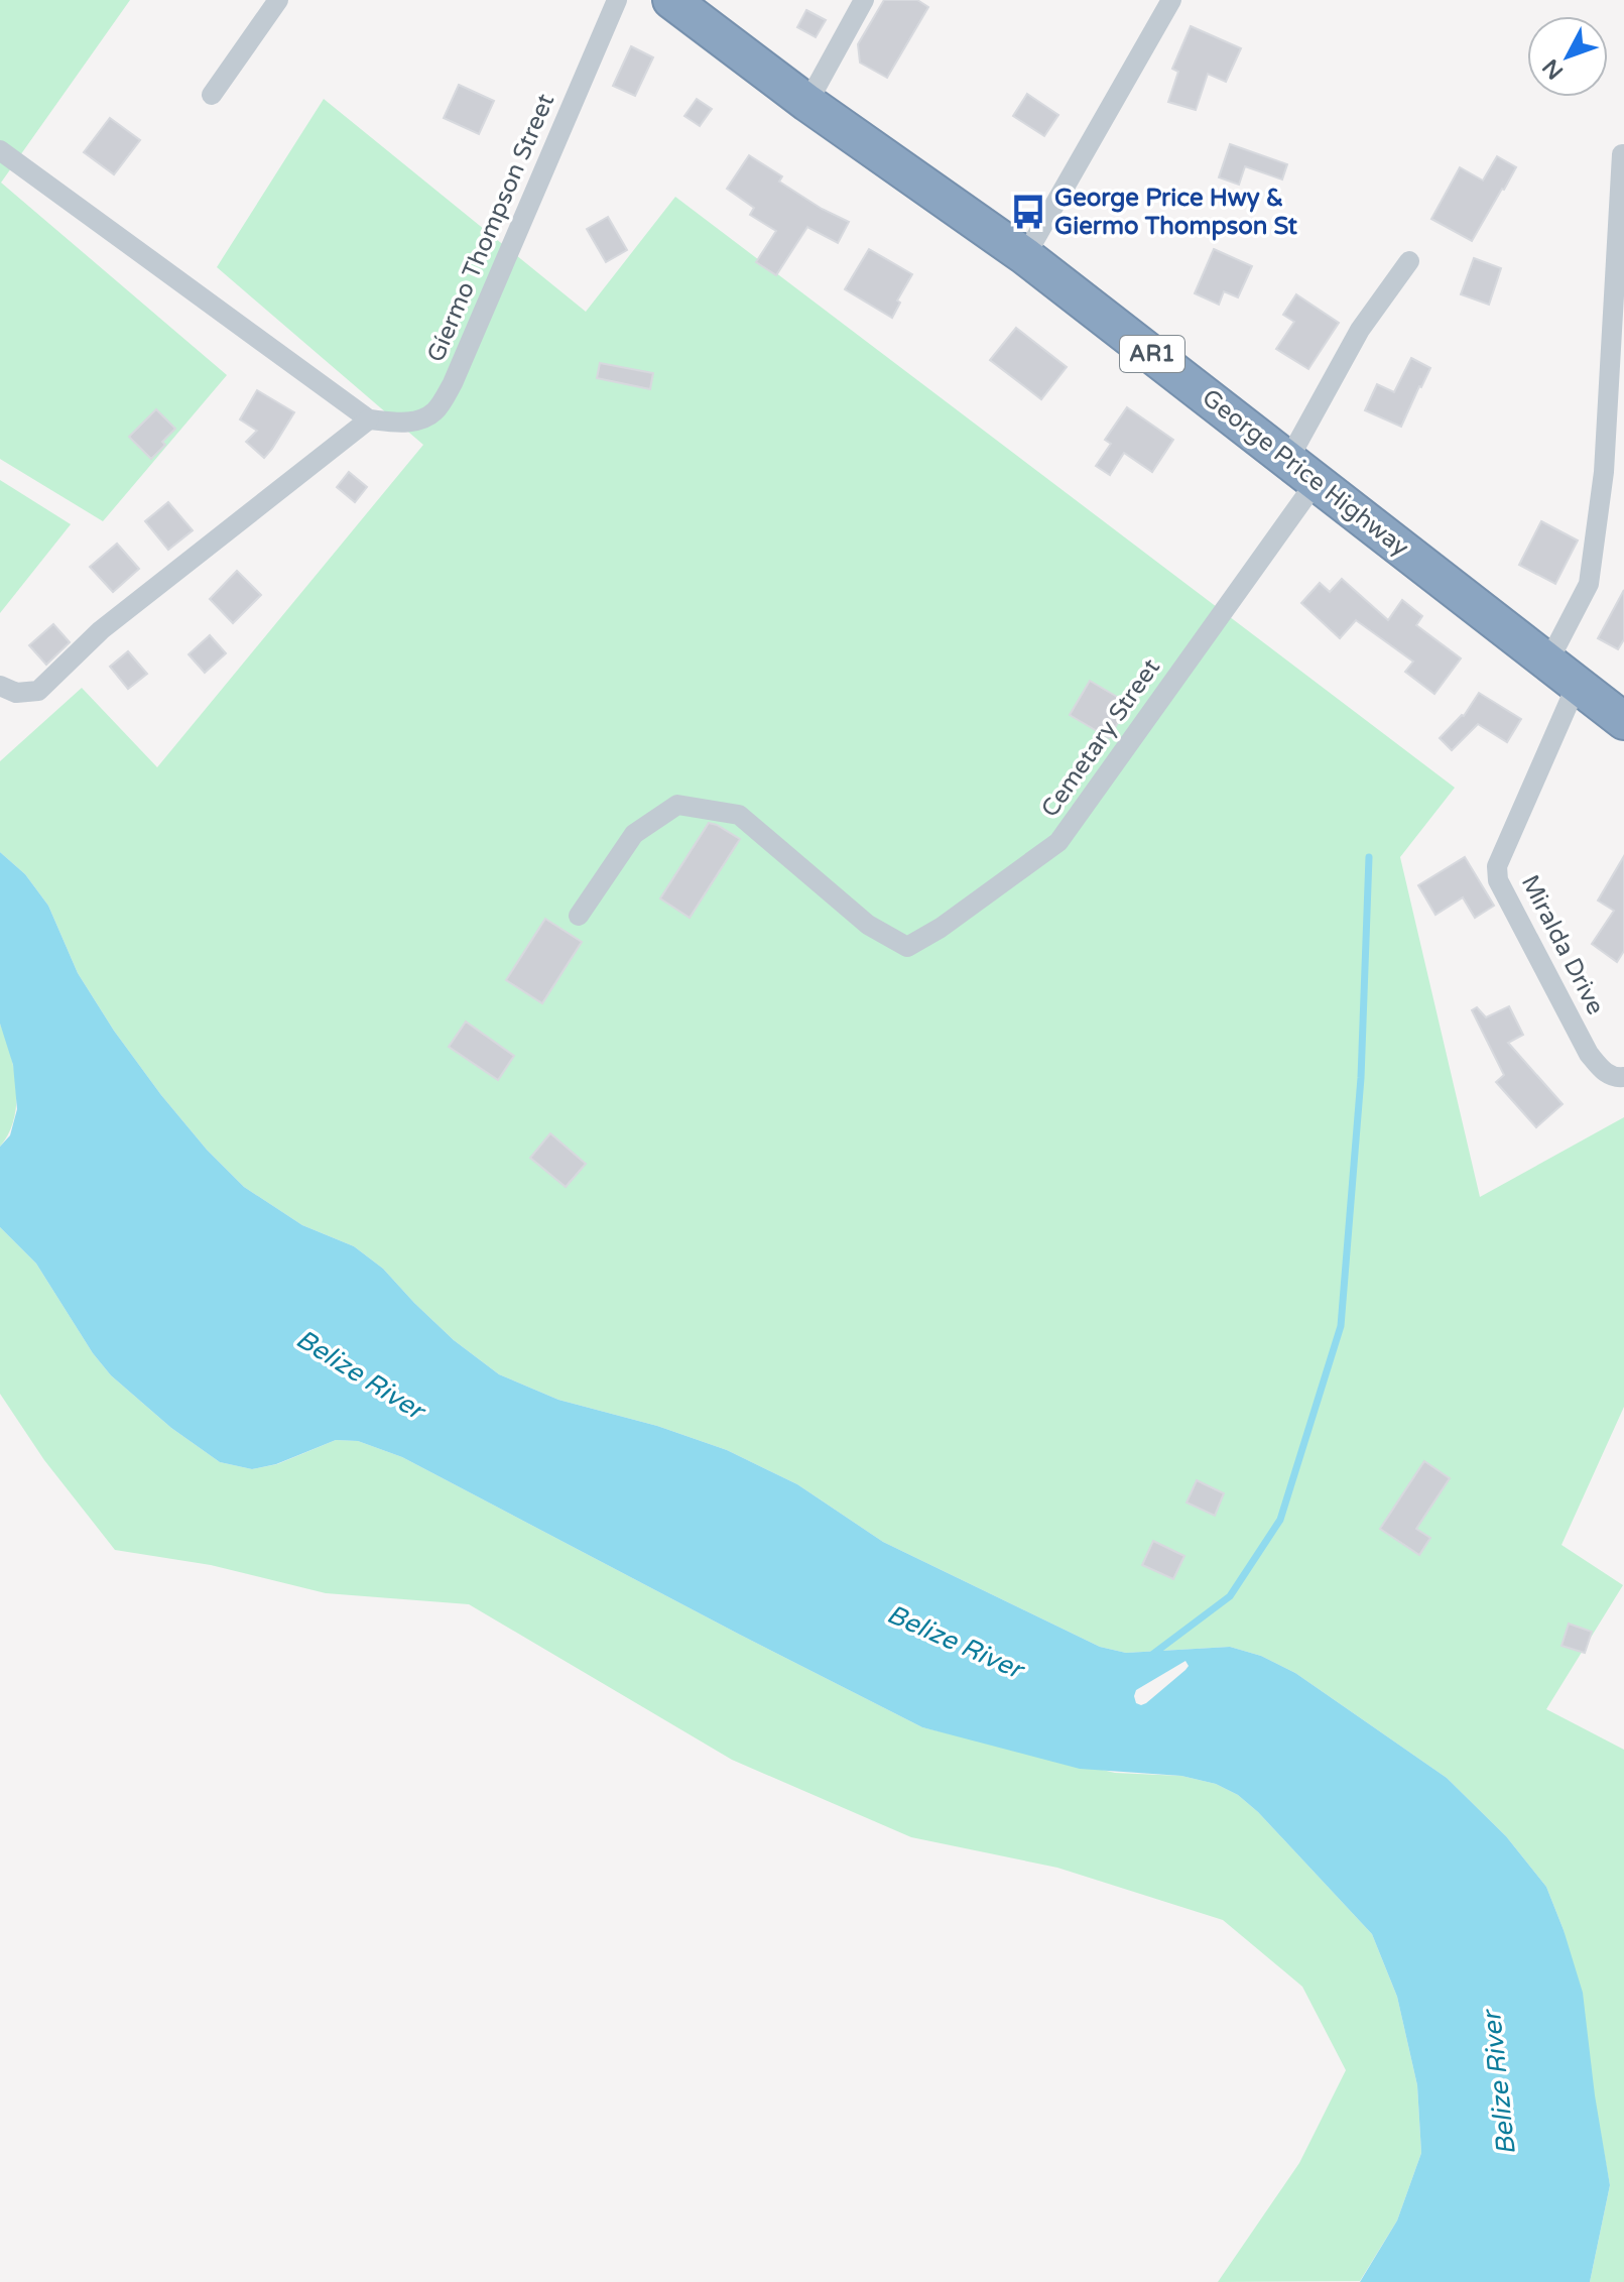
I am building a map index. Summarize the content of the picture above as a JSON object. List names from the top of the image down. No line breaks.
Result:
{"streets":{"highway":["AR1","George Price Highway"],"street":["Gíermo Thompson Street","Cemetary Street","Miralda Drive"]},"crossings":[["George Price Highway","Cemetary Street"],["George Price Highway","Miralda Drive"]],"water":["Belize River"],"places":{"bus stop":["George Price Hwy & Giermo Thompson St"]},"north":"bottom left"}
